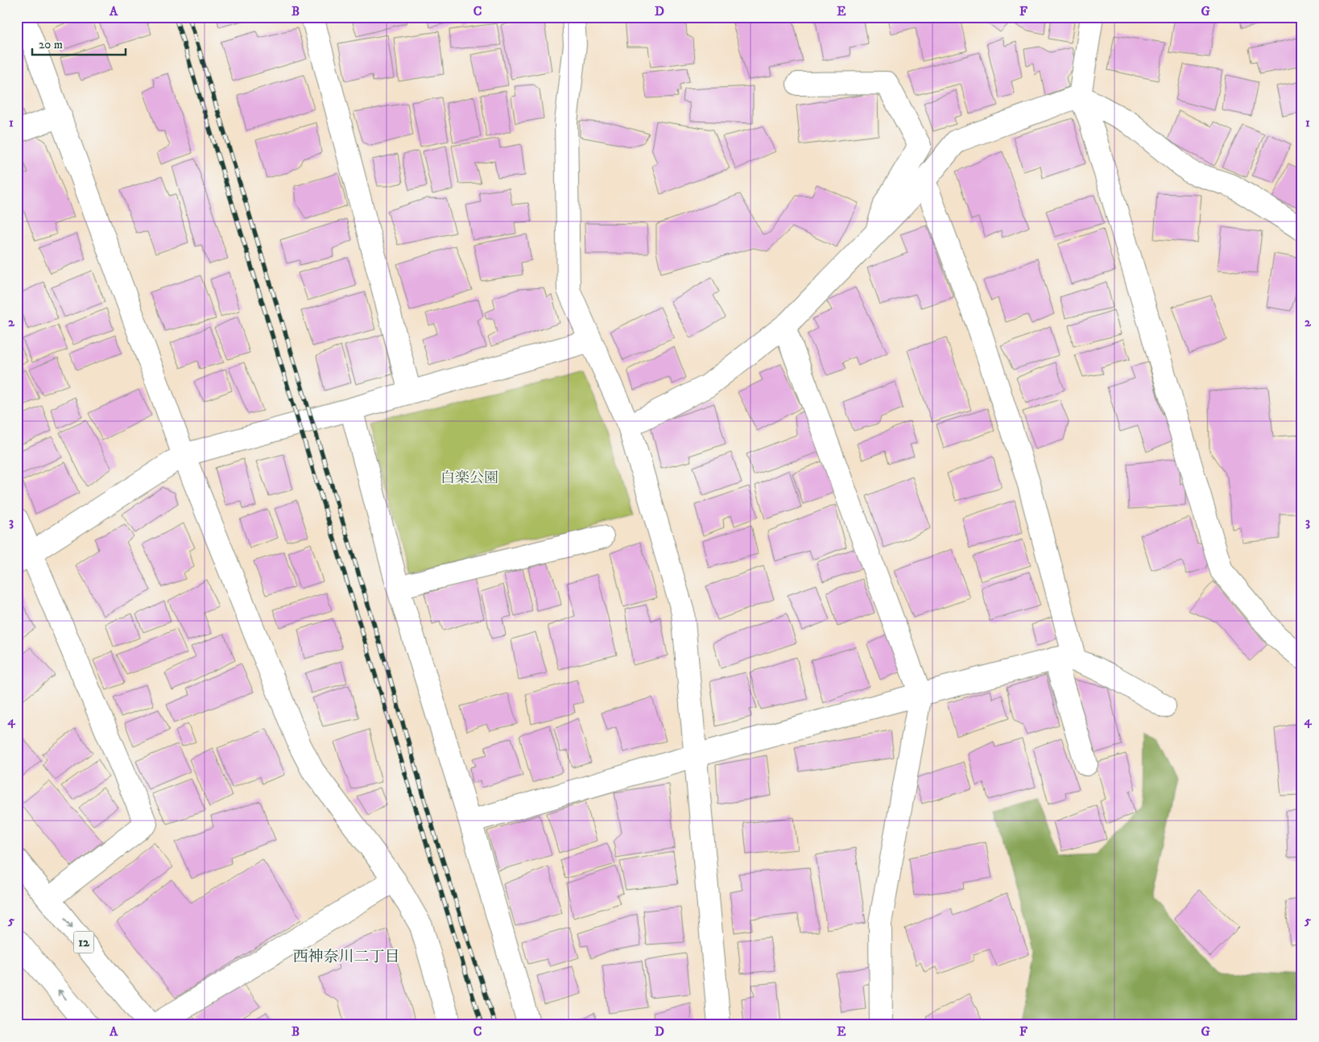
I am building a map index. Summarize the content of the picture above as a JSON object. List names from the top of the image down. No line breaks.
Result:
{"streets":{"street":["12"]},"districts":["西神奈川二丁目"],"parks":["白楽公園"],"scale_bar":"20 m","grid":{"columns":["A","B","C","D","E","F","G"],"rows":["1","2","3","4","5"]}}
